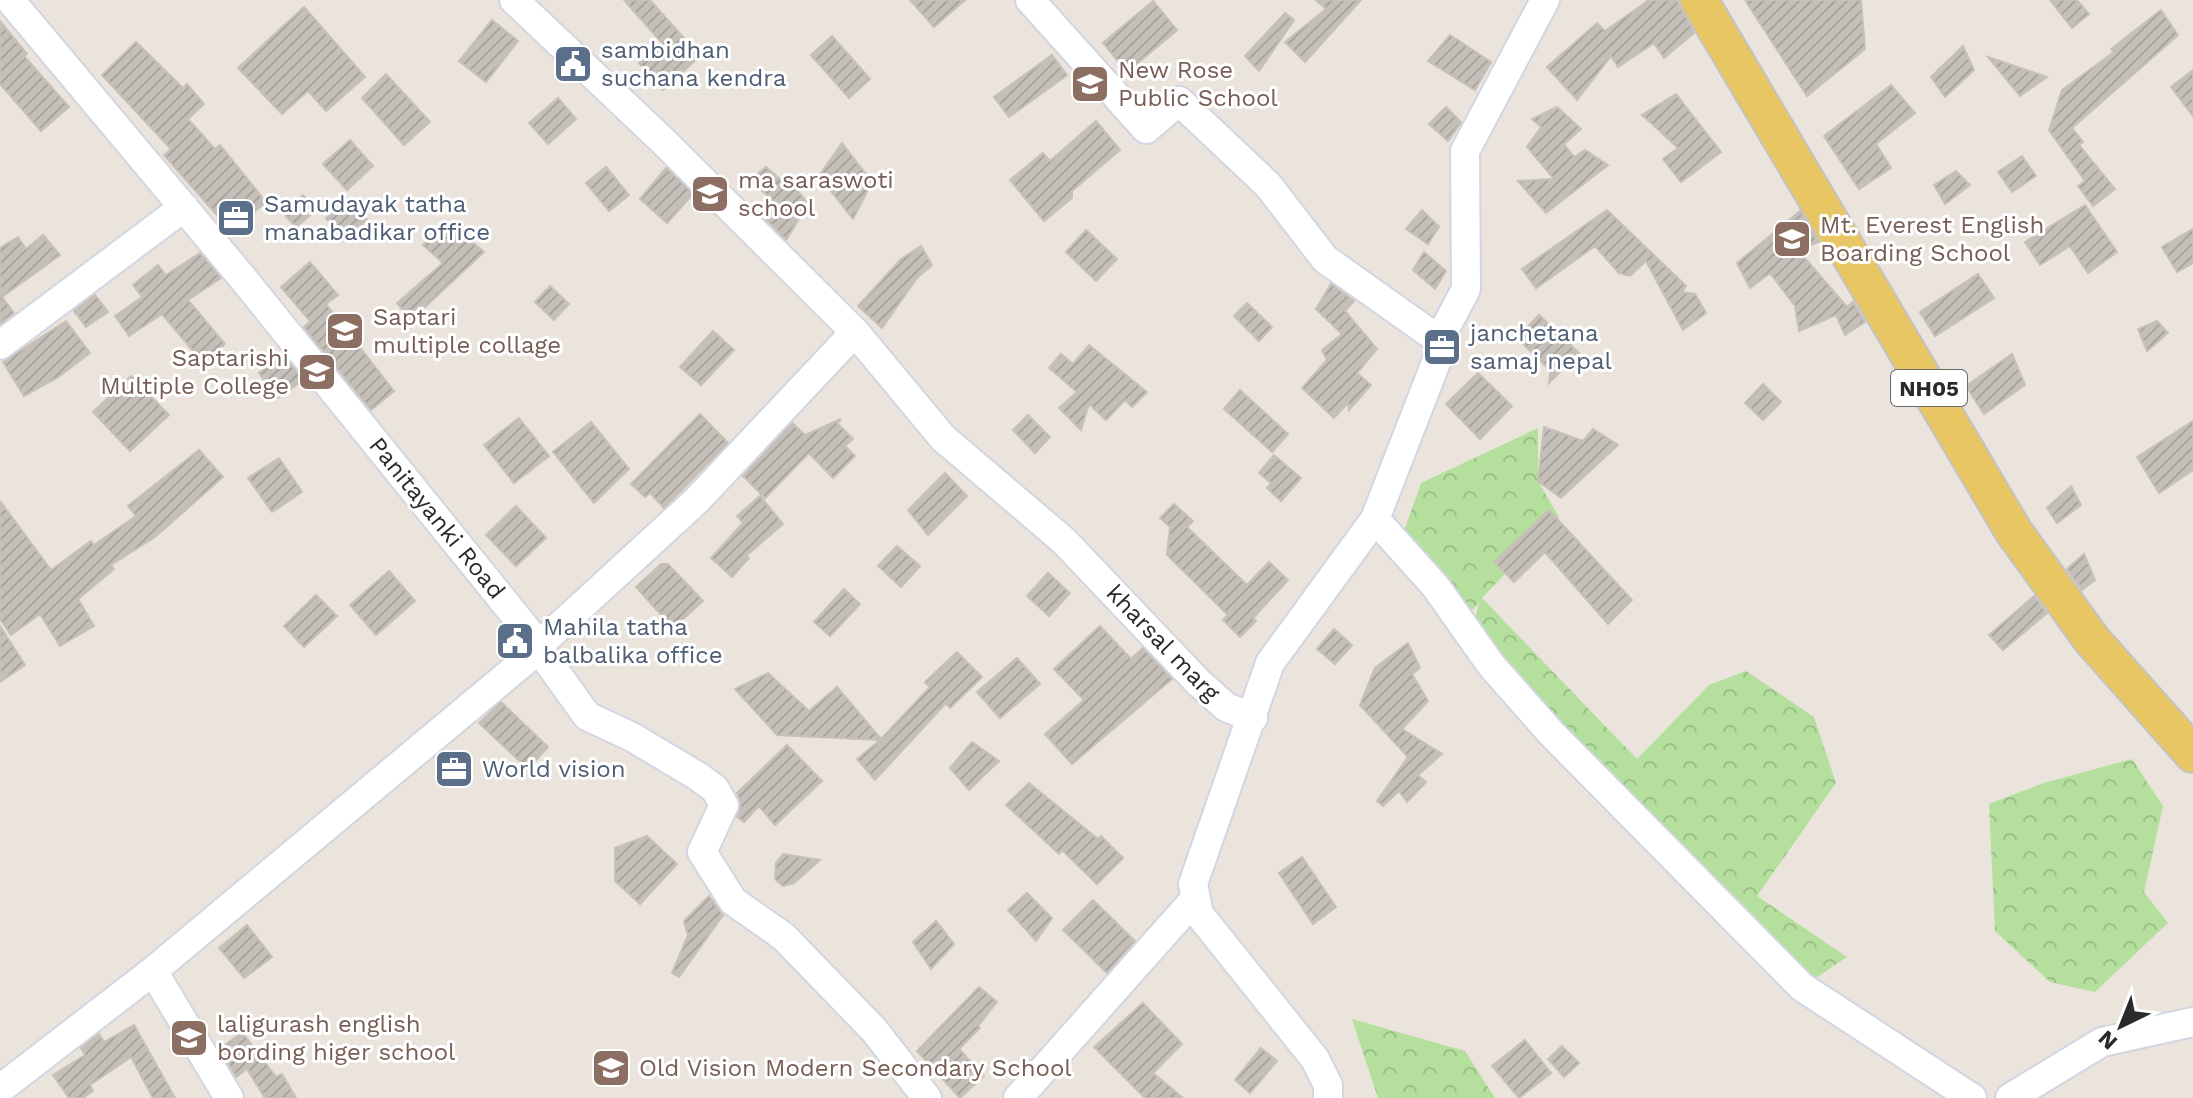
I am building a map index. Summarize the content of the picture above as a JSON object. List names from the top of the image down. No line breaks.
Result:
{"streets":{"main road":["NH05"],"street":["Panitayanki Road","kharsal marg"]},"places":{"public building":["sambidhan suchana kendra","Mahila tatha balbalika office"],"school or university":["New Rose Public School","ma saraswoti school","Mt. Everest English Boarding School","Saptari multiple collage","Saptarishi Multiple College","laligurash english bording higer school","Old Vision Modern Secondary School"],"office":["Samudayak tatha manabadikar office","janchetana samaj nepal","World vision"]},"north":"bottom left"}
